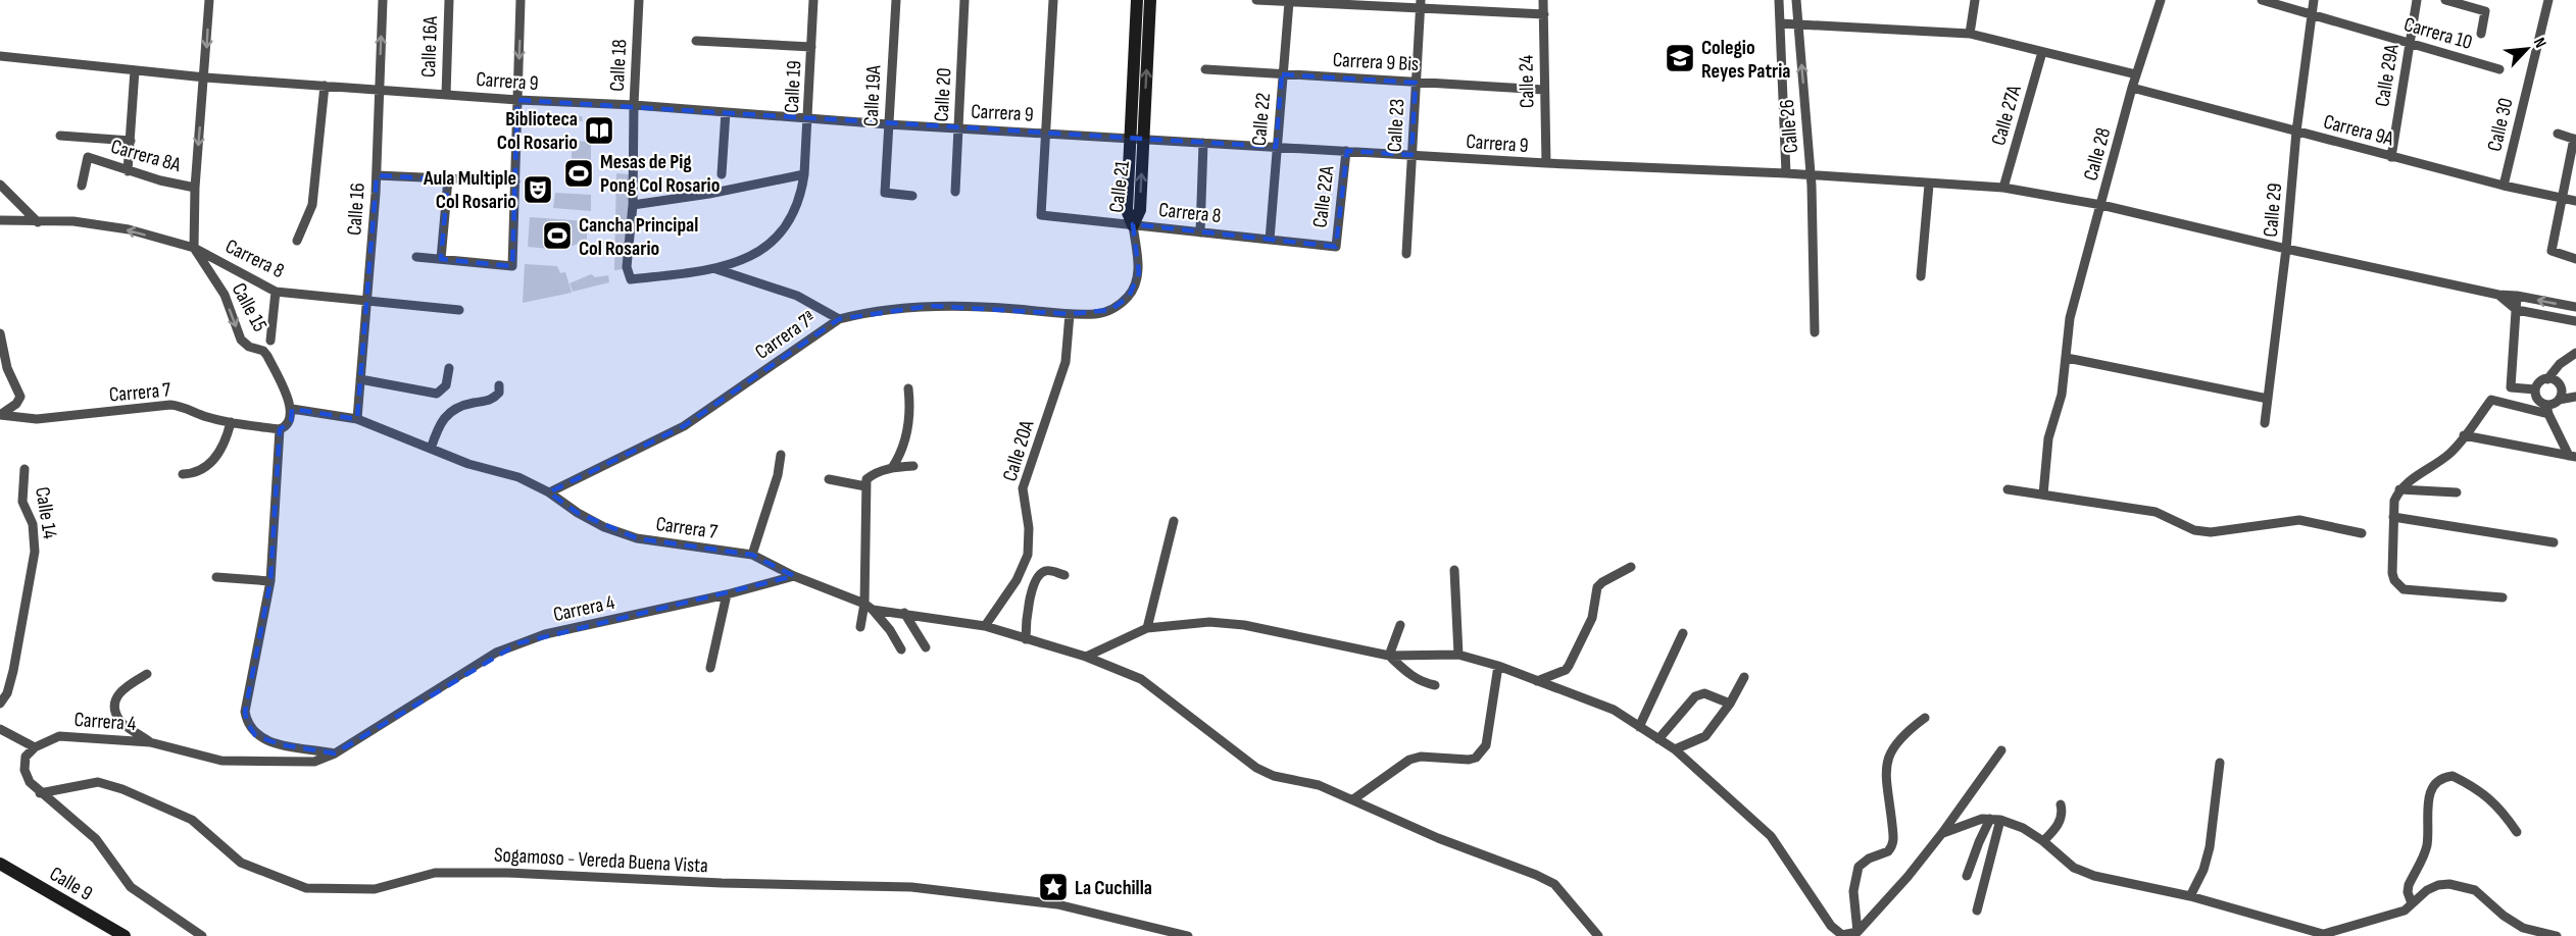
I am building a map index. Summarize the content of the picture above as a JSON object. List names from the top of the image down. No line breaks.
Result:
{"streets":{"street":["Carrera 10","Calle 16A","Carrera 9 Bis","Calle 18","Calle 29A","Carrera 9","Calle 24","Calle 19","Calle 20","Calle 19A","Calle 27A","Calle 22","Calle 30","Calle 23","Calle 26","Carrera 9A","Calle 28","Carrera 8A","Calle 21","Calle 22A","Calle 16","Calle 29","Carrera 8","Calle 15","Carrera 7ª","Carrera 7","Calle 20A","Calle 14","Carrera 4","Sogamoso - Vereda Buena Vista","Calle 9"]},"crossings":[["Carrera 10","Calle 29A"],["Carrera 10","Calle 29"],["Calle 16A","Carrera 9"],["Carrera 9 Bis","Calle 24"],["Carrera 9 Bis","Calle 22"],["Carrera 9 Bis","Calle 23"],["Calle 18","Carrera 9"],["Calle 29A","Carrera 9A"],["Carrera 9","Calle 24"],["Carrera 9","Calle 19"],["Carrera 9","Calle 20"],["Carrera 9","Calle 19A"],["Carrera 9","Calle 27A"],["Carrera 9","Calle 22"],["Carrera 9","Calle 23"],["Carrera 9","Calle 26"],["Carrera 9","Calle 28"],["Carrera 9","Calle 21"],["Carrera 9","Calle 22A"],["Carrera 9","Calle 16"],["Carrera 9","Calle 29"],["Carrera 9","Carrera 8"],["Calle 22","Carrera 8"],["Calle 30","Carrera 9A"],["Carrera 9A","Calle 28"],["Carrera 9A","Calle 29"],["Calle 21","Carrera 8"],["Calle 21","Carrera 7ª"],["Calle 22A","Carrera 8"],["Calle 16","Carrera 8"],["Calle 16","Carrera 7"],["Carrera 8","Calle 15"],["Carrera 8","Carrera 7ª"],["Calle 15","Carrera 7"],["Carrera 7ª","Carrera 7"],["Carrera 7ª","Calle 20A"],["Carrera 7","Carrera 4"]],"one_way":["Calle 15"],"places":{"school or university":["Colegio Reyes Patria"],"library":["Biblioteca Col Rosario"],"sports":["Mesas de Pig Pong Col Rosario","Cancha Principal Col Rosario"],"theatre":["Aula Multiple Col Rosario"],"place":["La Cuchilla"]},"north":"top right"}
